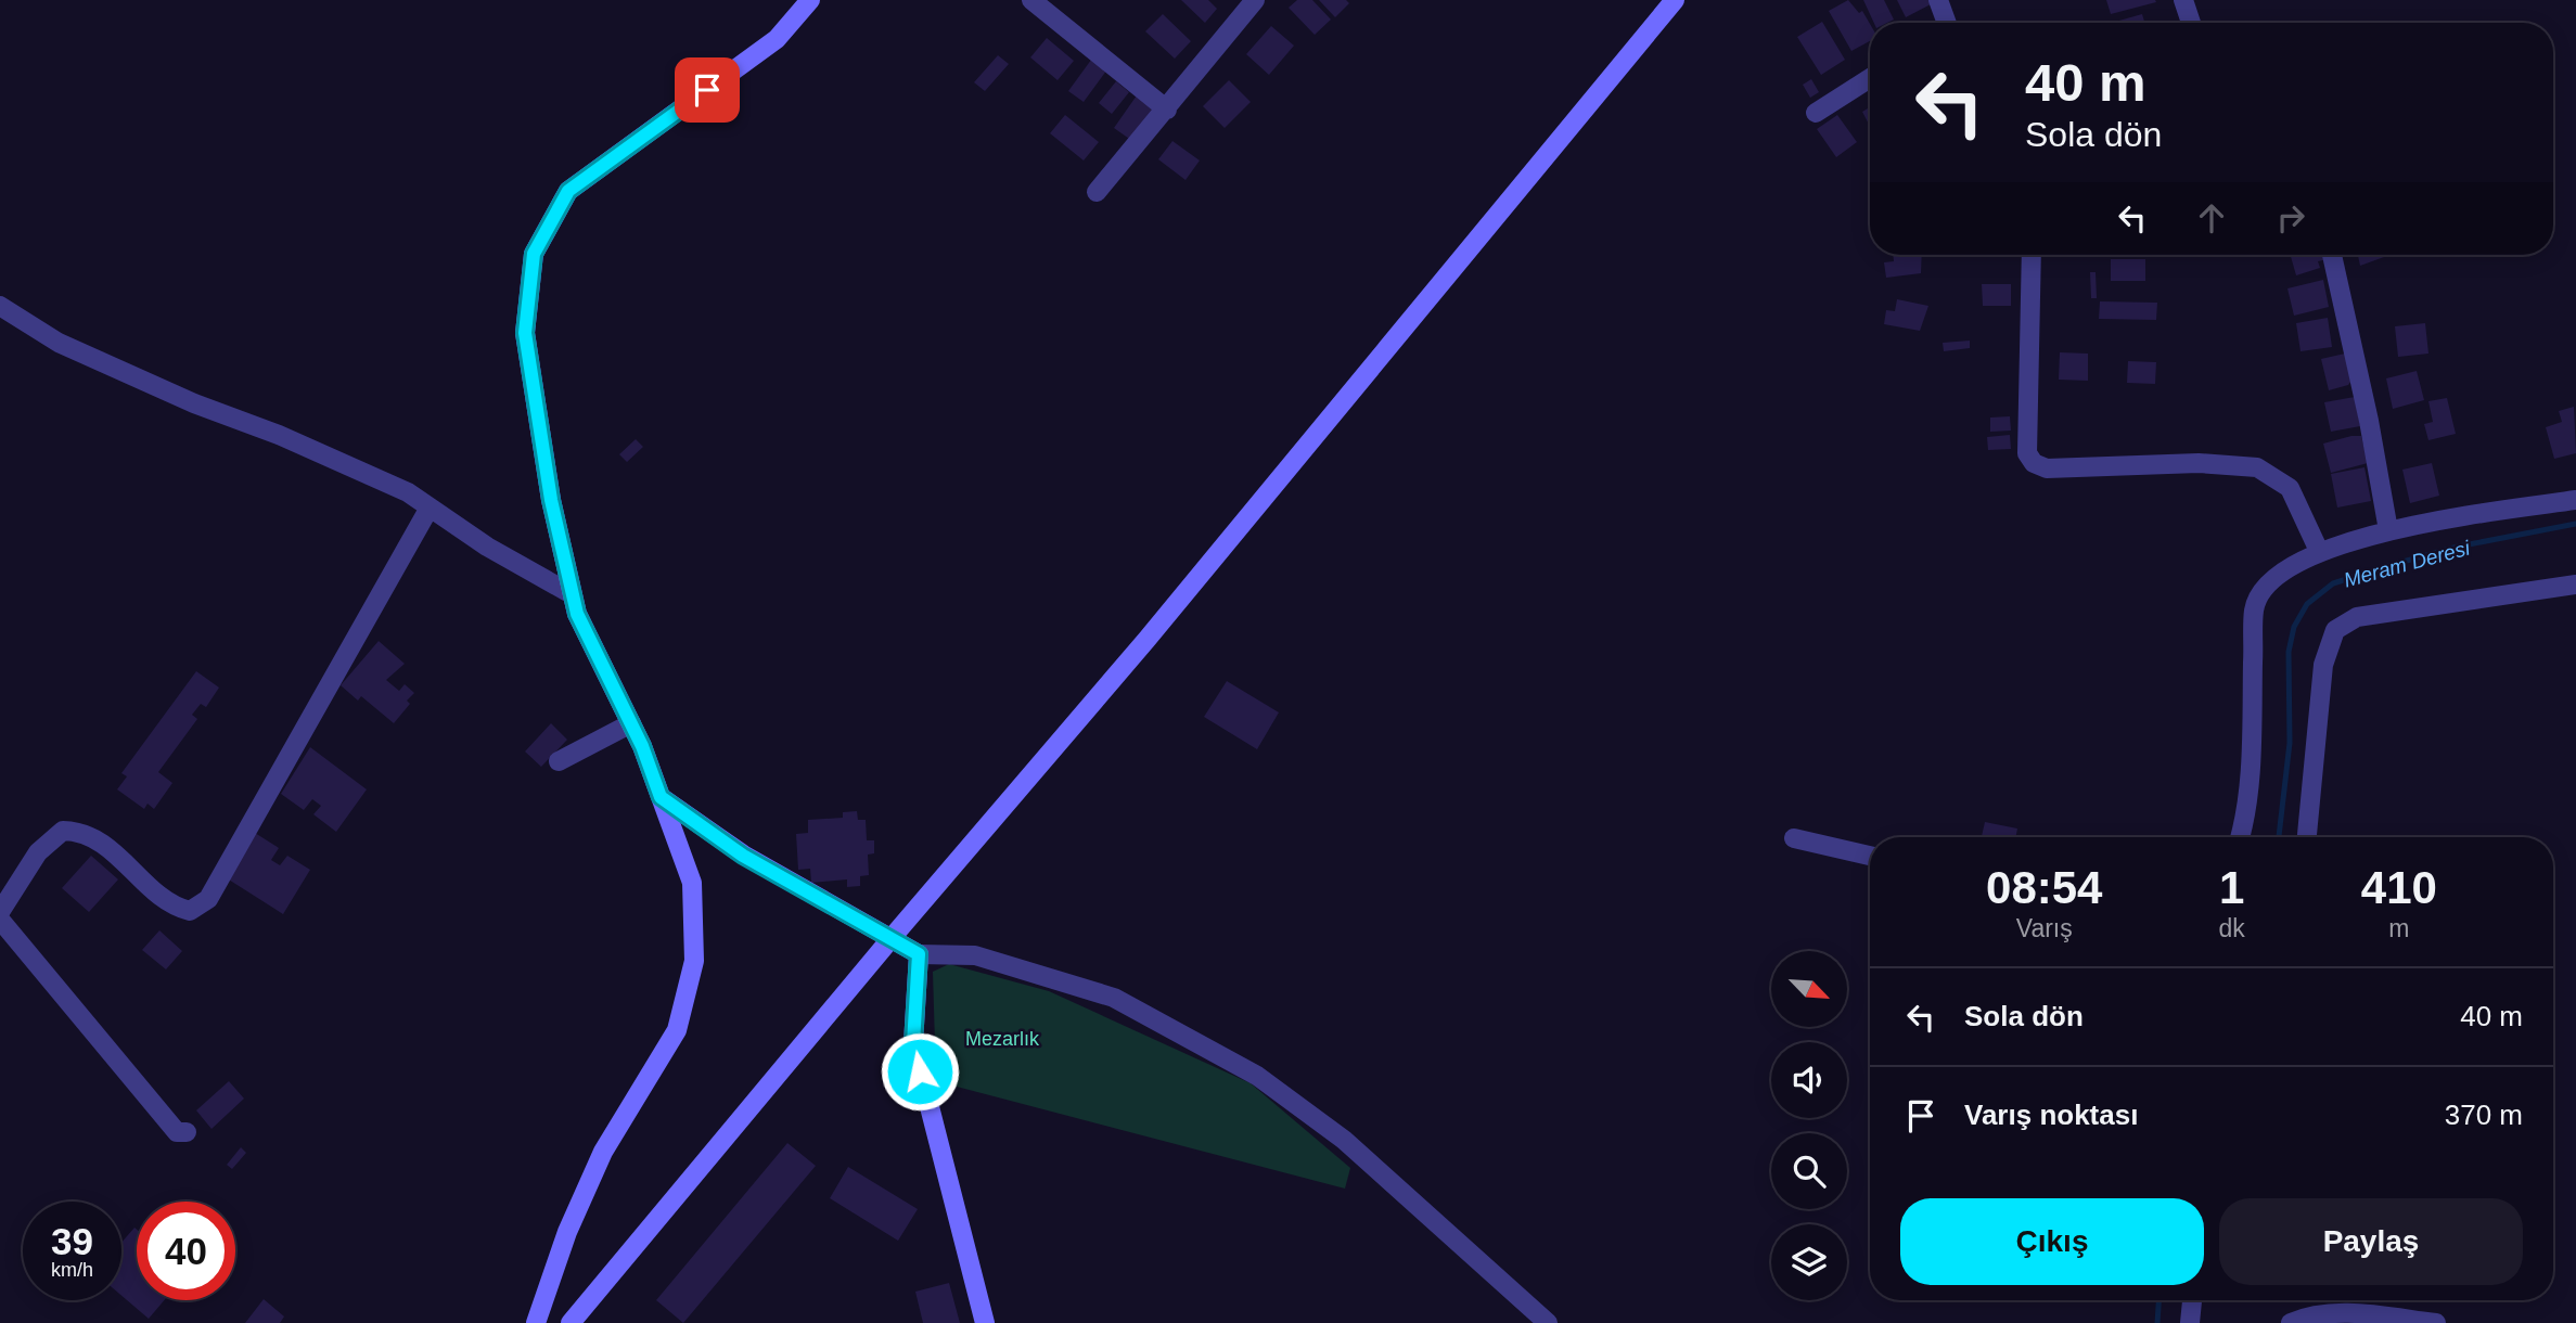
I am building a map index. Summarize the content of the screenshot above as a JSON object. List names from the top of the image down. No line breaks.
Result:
{"water":["Meram Deresi"],"parks":["Mezarlık"],"north":"bottom right","page":{"turn":["40 m","Sola dön"],"eta":["08:54","Varış","1","dk","410","m"],"list":[{"name":"Sola dön","value":"40 m"},{"name":"Varış noktası","value":"370 m"}],"buttons":["Çıkış","Paylaş"],"speed":"39 km/h","limit":"40"}}
